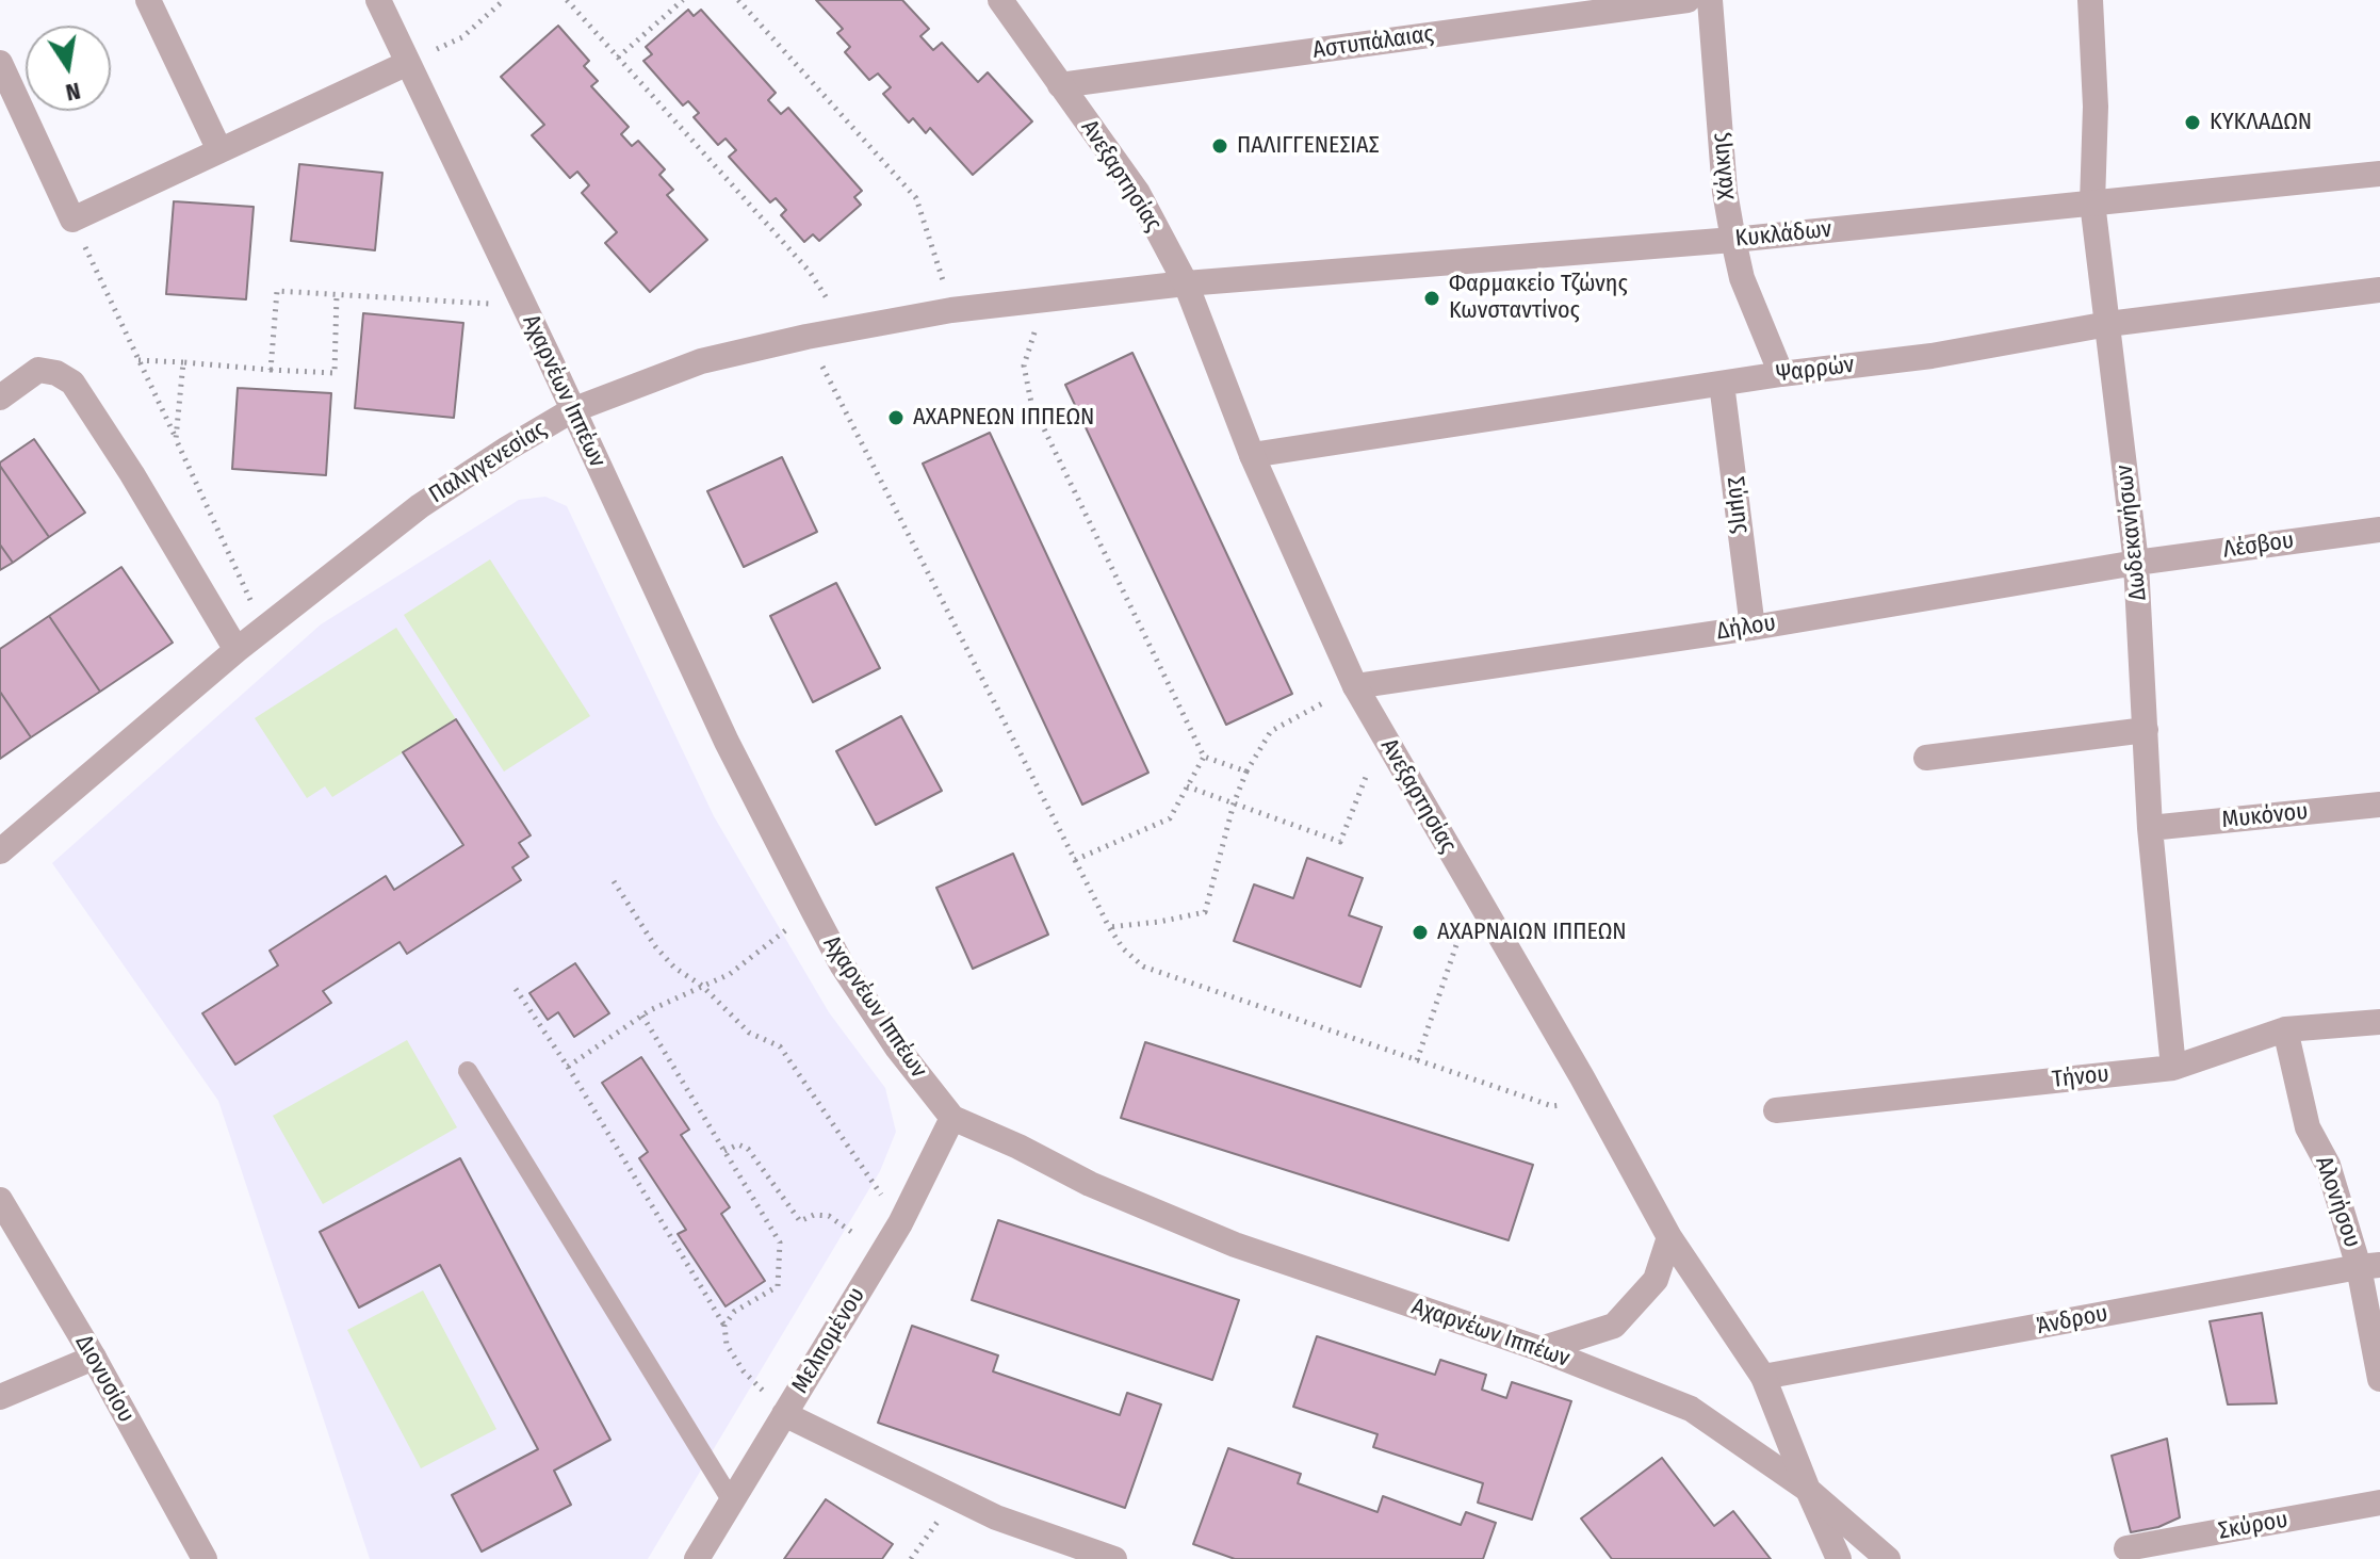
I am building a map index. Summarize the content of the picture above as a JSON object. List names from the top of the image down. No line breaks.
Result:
{"streets":{"street":["Αστυπάλαιας","Χάλκης","Ανεξαρτησίας","Κυκλάδων","Ψαρρών","Αχαρνέων Ιππέων","Παλιγγενεσίας","Σύμης","Δωδεκανήσων","Λέσβου","Δήλου","Μυκόνου","Τήνου","Αλονήσου","Άνδρου","Μελπομένου","Διονυσίου","Σκύρου"]},"crossings":[["Αστυπάλαιας","Ανεξαρτησίας"],["Χάλκης","Κυκλάδων"],["Χάλκης","Ψαρρών"],["Ανεξαρτησίας","Κυκλάδων"],["Ανεξαρτησίας","Ψαρρών"],["Ανεξαρτησίας","Αχαρνέων Ιππέων"],["Ανεξαρτησίας","Παλιγγενεσίας"],["Ανεξαρτησίας","Δήλου"],["Ανεξαρτησίας","Άνδρου"],["Κυκλάδων","Παλιγγενεσίας"],["Κυκλάδων","Δωδεκανήσων"],["Ψαρρών","Σύμης"],["Ψαρρών","Δωδεκανήσων"],["Αχαρνέων Ιππέων","Παλιγγενεσίας"],["Αχαρνέων Ιππέων","Μελπομένου"],["Σύμης","Δήλου"],["Δωδεκανήσων","Λέσβου"],["Δωδεκανήσων","Δήλου"],["Δωδεκανήσων","Μυκόνου"],["Δωδεκανήσων","Τήνου"],["Λέσβου","Δήλου"],["Τήνου","Αλονήσου"],["Αλονήσου","Άνδρου"]],"places":["ΚΥΚΛΑΔΩΝ","ΠΑΛΙΓΓΕΝΕΣΙΑΣ","Φαρμακείο Τζώνης Κωνσταντίνος","ΑΧΑΡΝΕΩΝ ΙΠΠΕΩΝ","ΑΧΑΡΝΑΙΩΝ ΙΠΠΕΩΝ"],"north":"bottom"}
